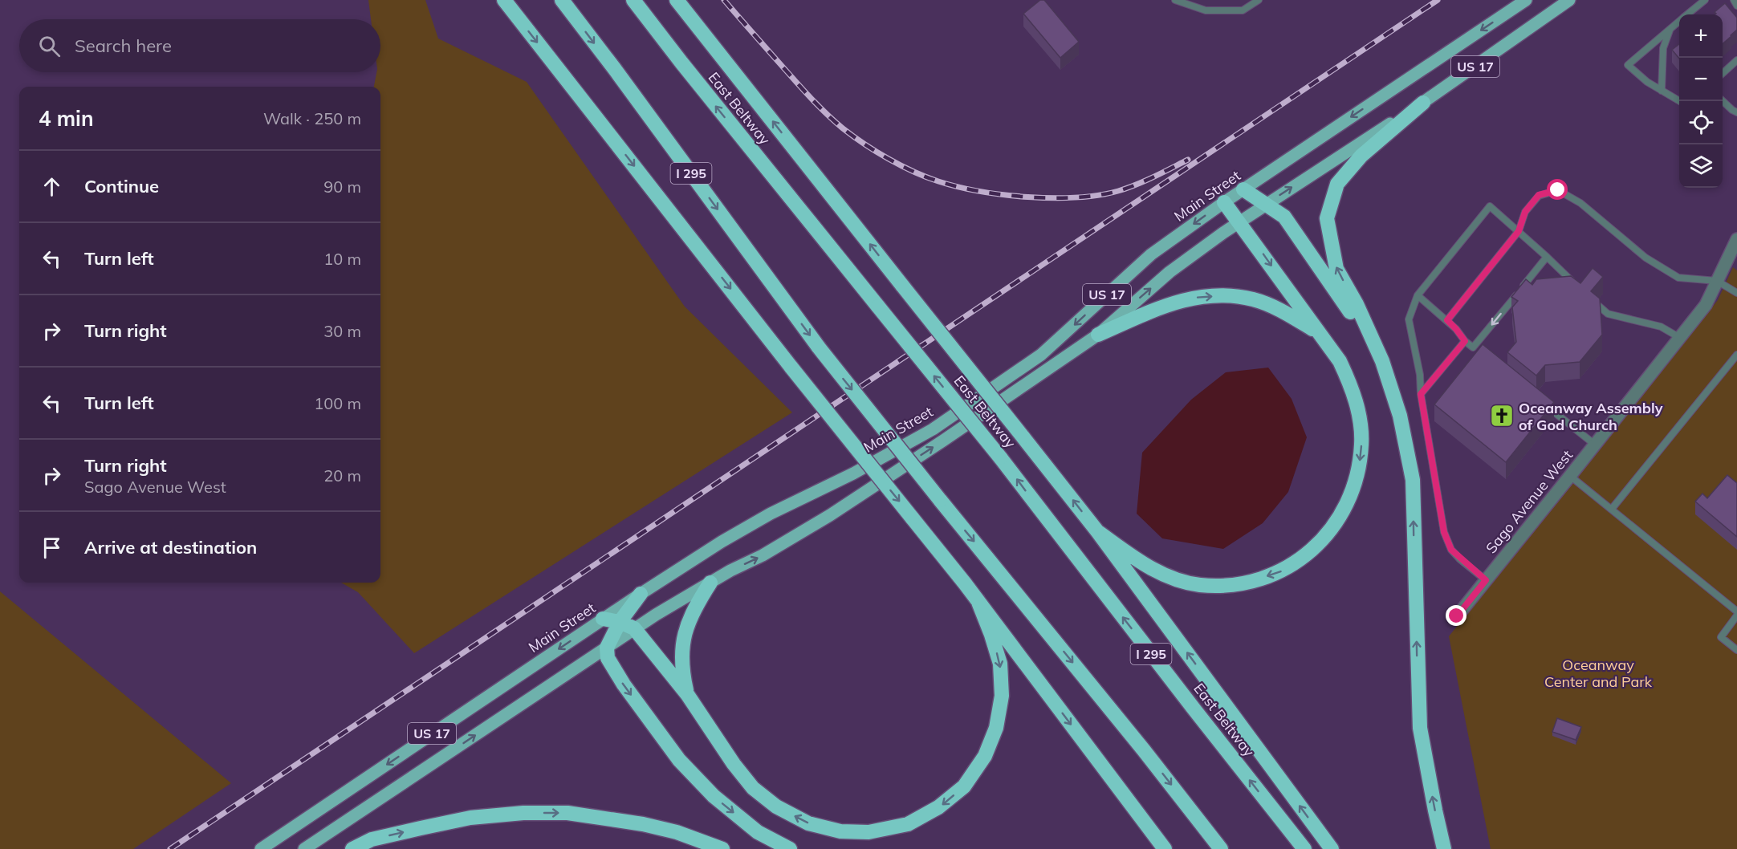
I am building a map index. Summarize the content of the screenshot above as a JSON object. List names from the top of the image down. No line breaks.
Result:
{"streets":{"highway":["East Beltway","I 295"],"main road":["US 17","Main Street"],"street":["Sago Avenue West"]},"parks":["Oceanway Center and Park"],"places":{"church":["Oceanway Assembly of God Church"]},"page":{"map_buttons":["+","−"],"search":"Search here","heading":["4 min","Walk · 250 m"],"list":[["Continue","90 m"],["Turn left","10 m"],["Turn right","30 m"],["Turn left","100 m"],["Turn right","Sago Avenue West","20 m"],"Arrive at destination"]}}
